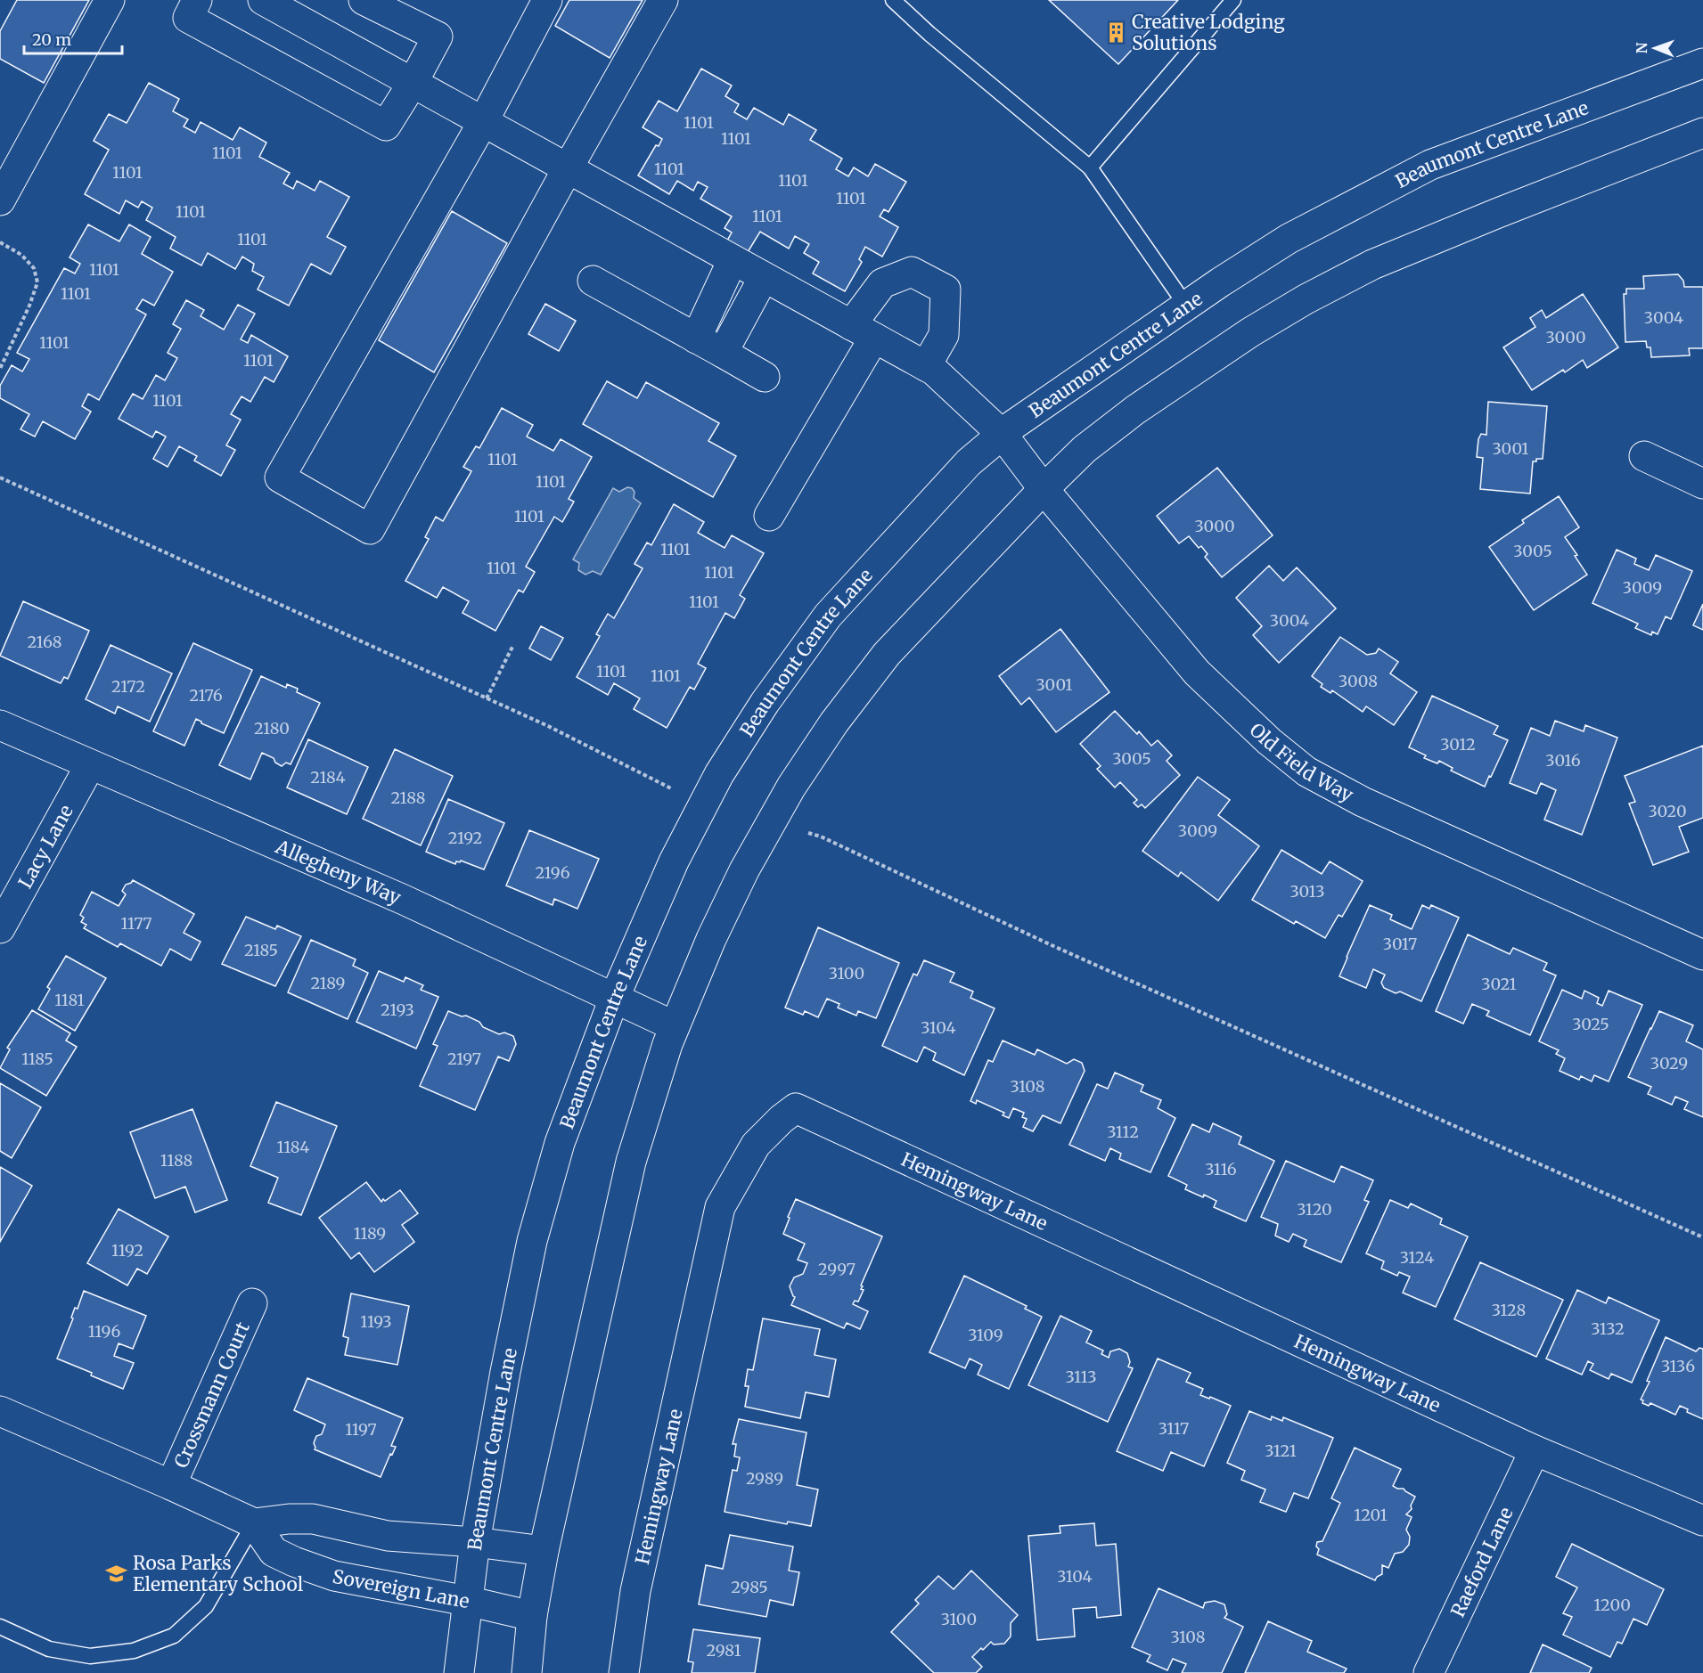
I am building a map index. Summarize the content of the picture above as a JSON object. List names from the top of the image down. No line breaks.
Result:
{"streets":{"street":["Beaumont Centre Lane","Old Field Way","Lacy Lane","Allegheny Way","Hemingway Lane","Crossmann Court","Raeford Lane","Sovereign Lane"]},"crossings":[["Beaumont Centre Lane","Old Field Way"],["Beaumont Centre Lane","Allegheny Way"],["Beaumont Centre Lane","Sovereign Lane"],["Lacy Lane","Allegheny Way"],["Hemingway Lane","Raeford Lane"]],"places":{"building":["Creative Lodging Solutions"],"school or university":["Rosa Parks Elementary School"]},"house_numbers":["1101","1101","1101","1101","1101","1101","1101","1101","1101","1101","1101","1101","3004","3000","1101","1101","1101","3001","1101","1101","1101","3000","1101","3005","1101","1101","3009","1101","3004","2168","1101","1101","3008","3001","2172","2176","2180","3012","3005","3016","2184","2188","3020","3009","2192","2196","3013","1177","3017","2185","3100","2189","3021","1181","2193","3025","3104","1185","2197","3029","3108","3112","1184","1188","3116","3120","1189","1192","3124","2997","3128","1193","3132","1196","3109","3136","3113","3117","1197","3121","2989","1201","3104","2985","1200","3100","3108","2981"],"scale_bar":"20 m","north":"left"}
